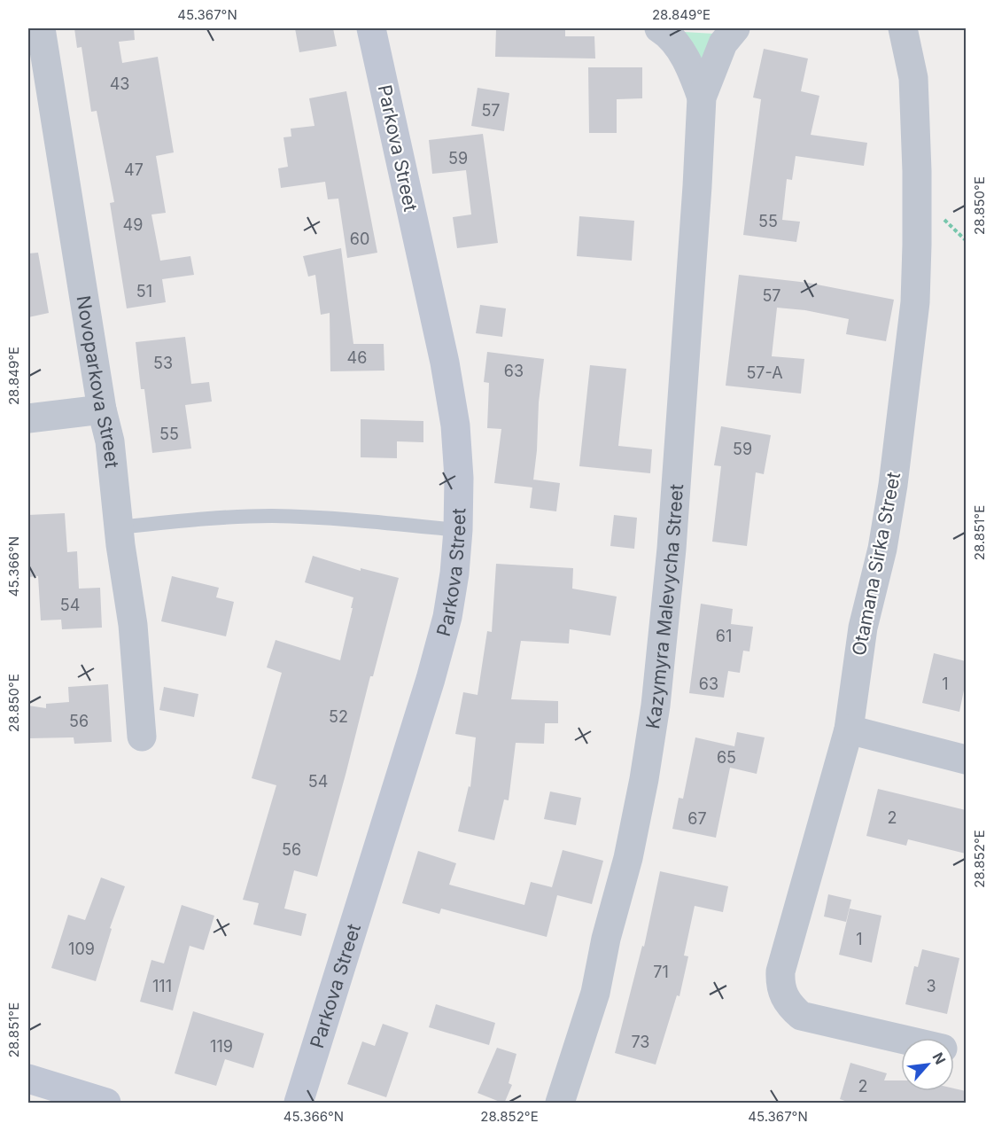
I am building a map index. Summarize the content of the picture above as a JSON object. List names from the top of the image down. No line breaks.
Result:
{"streets":{"street":["Parkova Street","Novoparkova Street","Otamana Sirka Street","Kazymyra Malevycha Street"]},"house_numbers":["43","57","59","47","55","49","60","51","57","46","53","63","57-А","55","59","54","61","63","1","52","56","65","54","2","67","56","1","109","71","111","3","73","119","2"],"north":"top right","coordinates":["45.367°N","28.849°E","28.850°E","28.851°E","45.366°N","28.852°E"]}
